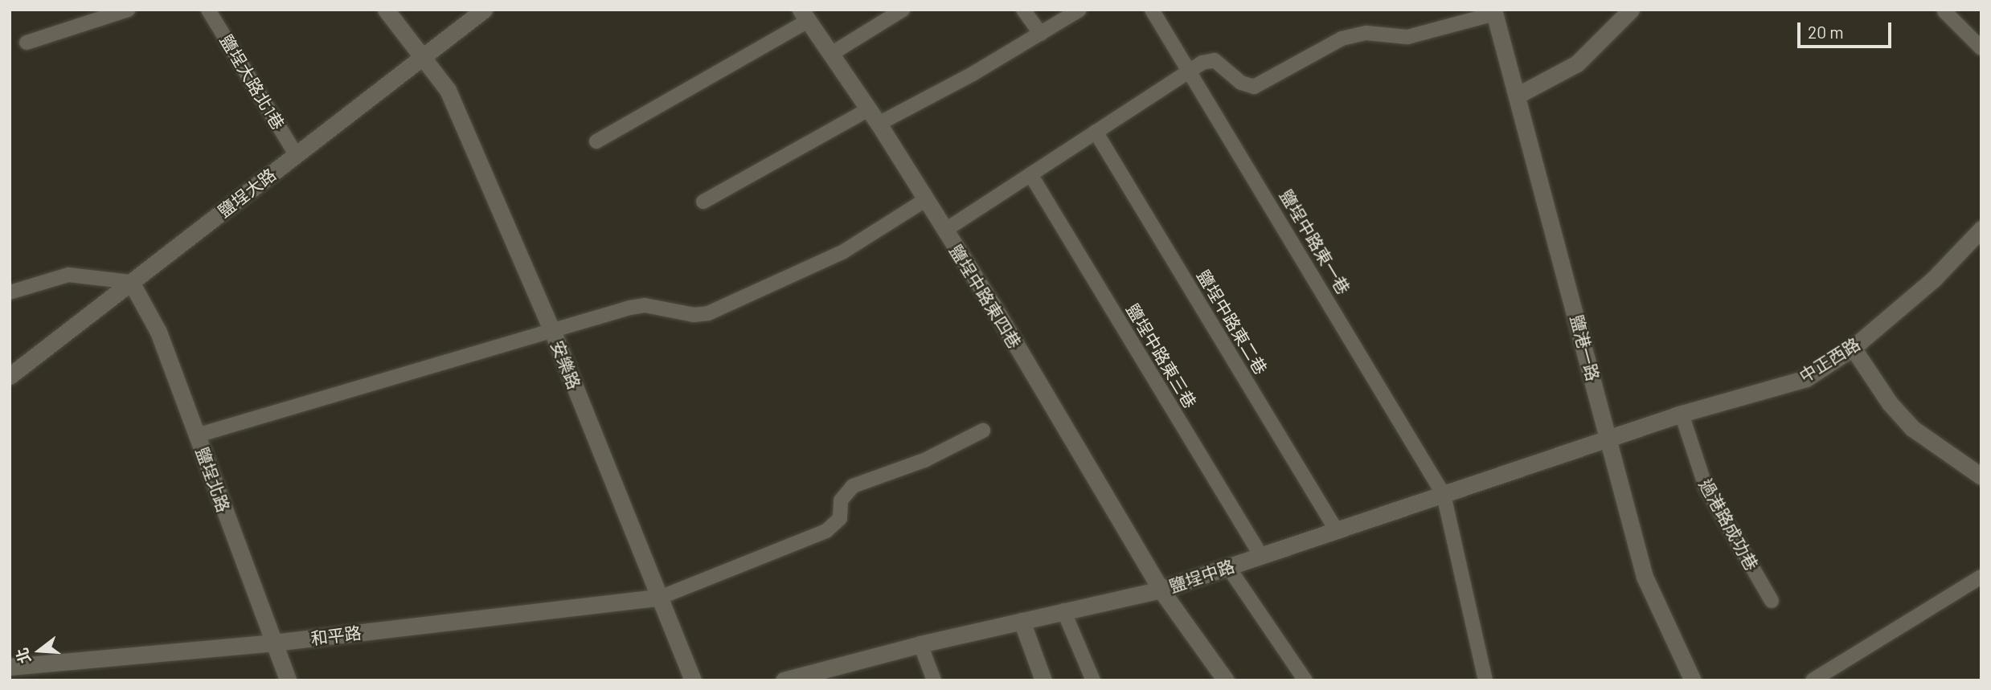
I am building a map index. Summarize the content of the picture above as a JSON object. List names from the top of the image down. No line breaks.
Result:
{"streets":{"street":["鹽埕大路","鹽埕中路東四巷","鹽港一路","中正西路","安樂路","鹽埕北路","鹽埕中路","和平路"],"lane":["鹽埕大路北1巷","鹽埕中路東一巷","鹽埕中路東二巷","鹽埕中路東三巷","過港路成功巷"]},"crossings":[["鹽埕大路北1巷","鹽埕大路"],["鹽埕大路","安樂路"],["鹽埕大路","鹽埕北路"],["鹽埕中路東一巷","鹽埕中路"],["鹽埕中路東四巷","鹽埕中路"],["鹽埕中路東二巷","鹽埕中路"],["鹽港一路","中正西路"],["鹽港一路","鹽埕中路"],["鹽埕中路東三巷","鹽埕中路"],["中正西路","過港路成功巷"],["中正西路","鹽埕中路"],["安樂路","和平路"],["鹽埕北路","和平路"]],"scale_bar":"20 m","north":"left"}
